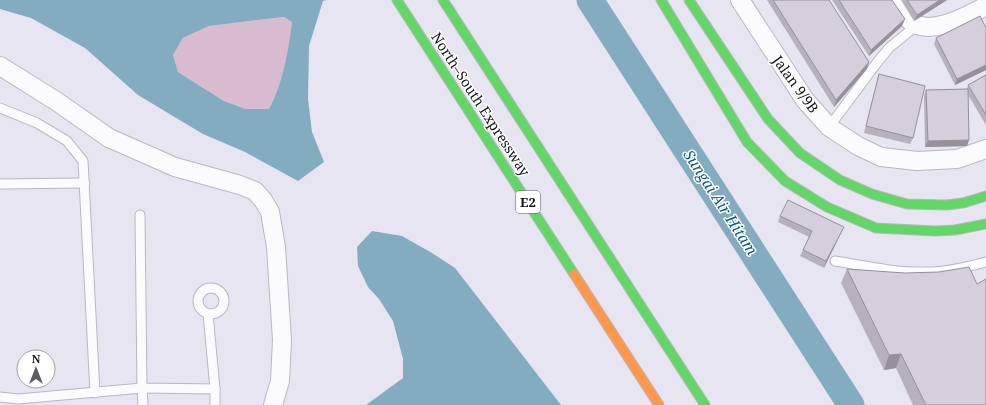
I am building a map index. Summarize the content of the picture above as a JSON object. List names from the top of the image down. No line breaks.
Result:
{"streets":{"main road":["North–South Expressway","E2"],"street":["Jalan 9/9B"]},"water":["Sungai Air Hitam"],"north":"top"}
